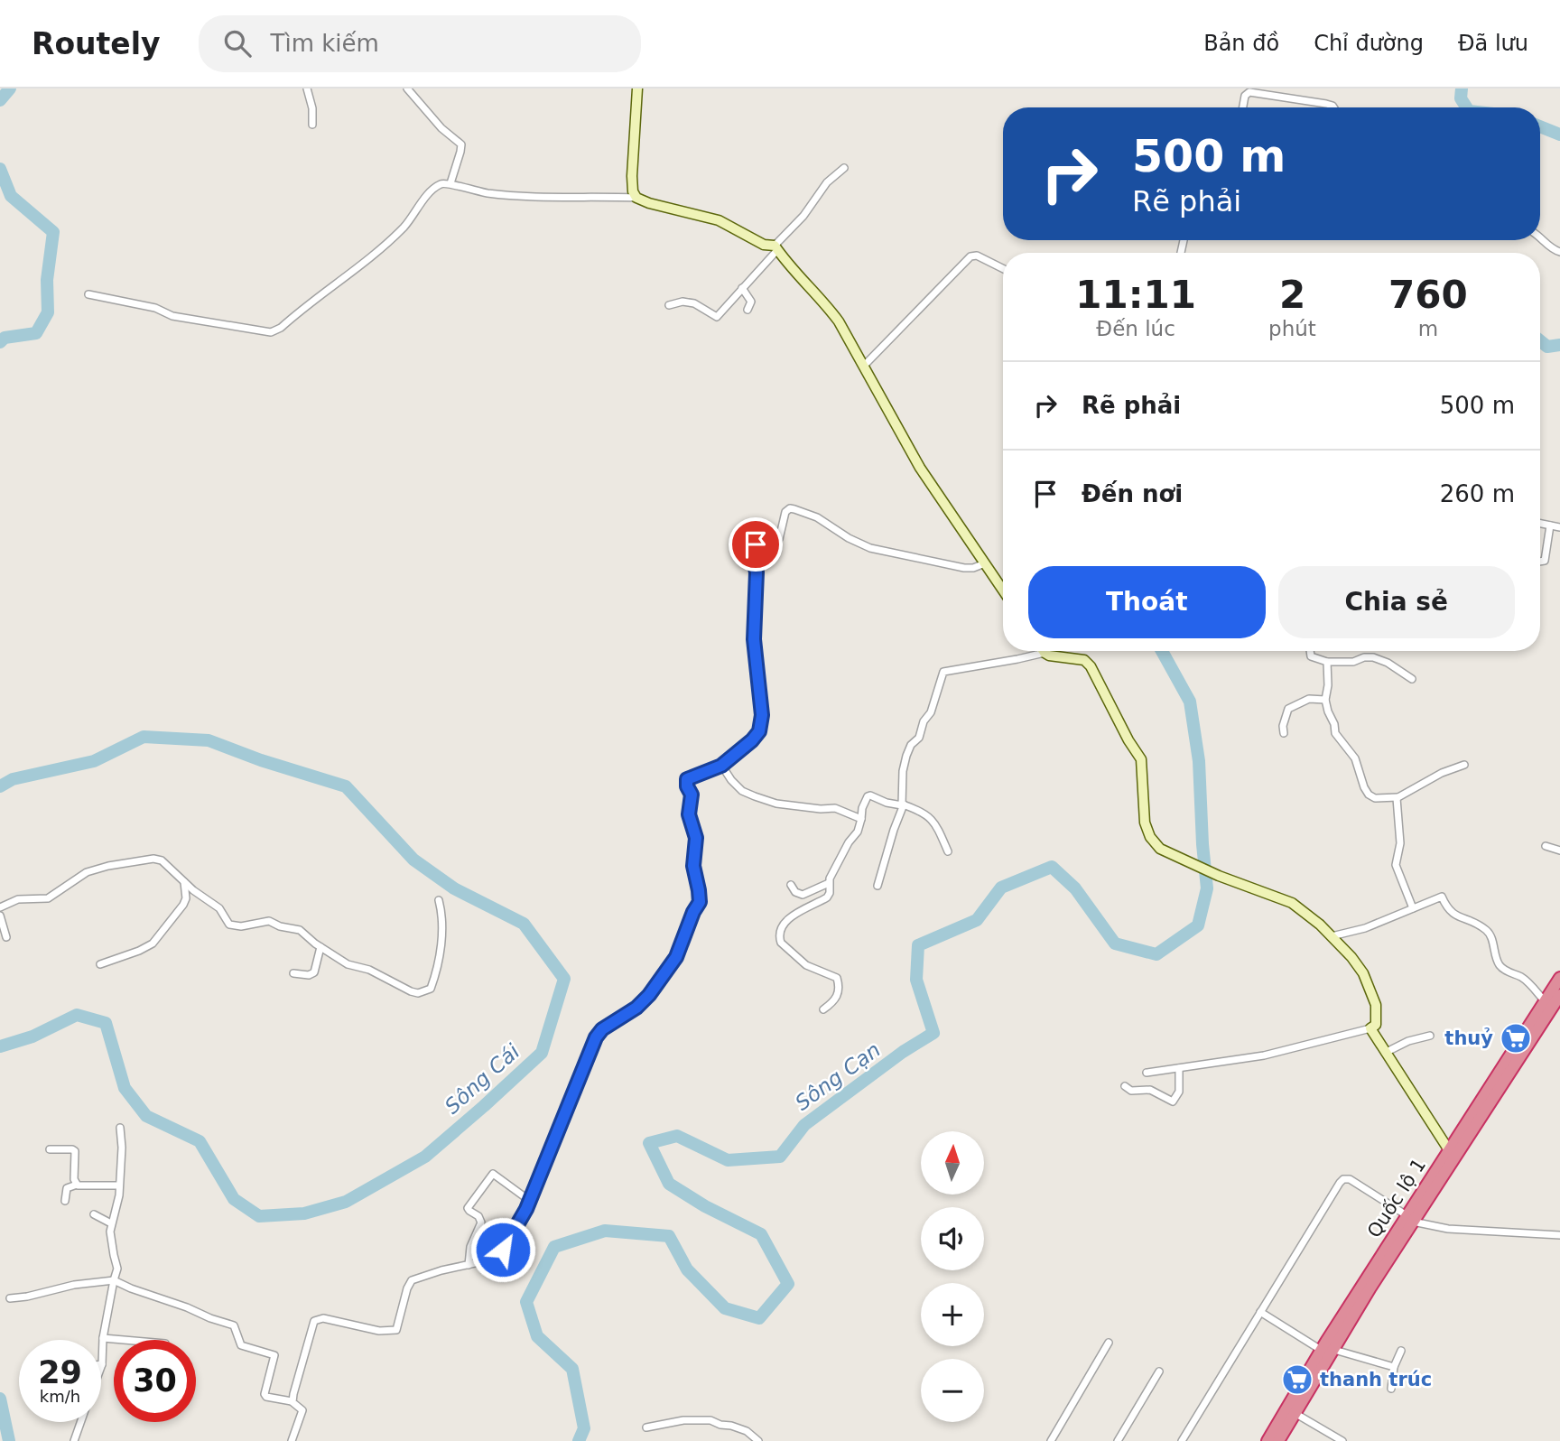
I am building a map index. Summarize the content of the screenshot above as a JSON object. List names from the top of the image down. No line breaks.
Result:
{"streets":{"highway":["Quốc lộ 1"]},"water":["Sông Cạn","Sông Cái"],"places":{"supermarket":["thuỷ","thanh trúc"]},"north":"top","page":{"header":"Routely","search":"Tìm kiếm","nav":["Bản đồ","Chỉ đường","Đã lưu"],"turn":["500 m","Rẽ phải"],"eta":["11:11","Đến lúc","2","phút","760","m"],"list":[{"name":"Rẽ phải","value":"500 m"},{"name":"Đến nơi","value":"260 m"}],"buttons":["Thoát","Chia sẻ"],"map_buttons":["+","−"],"speed":"29 km/h","limit":"30"}}
